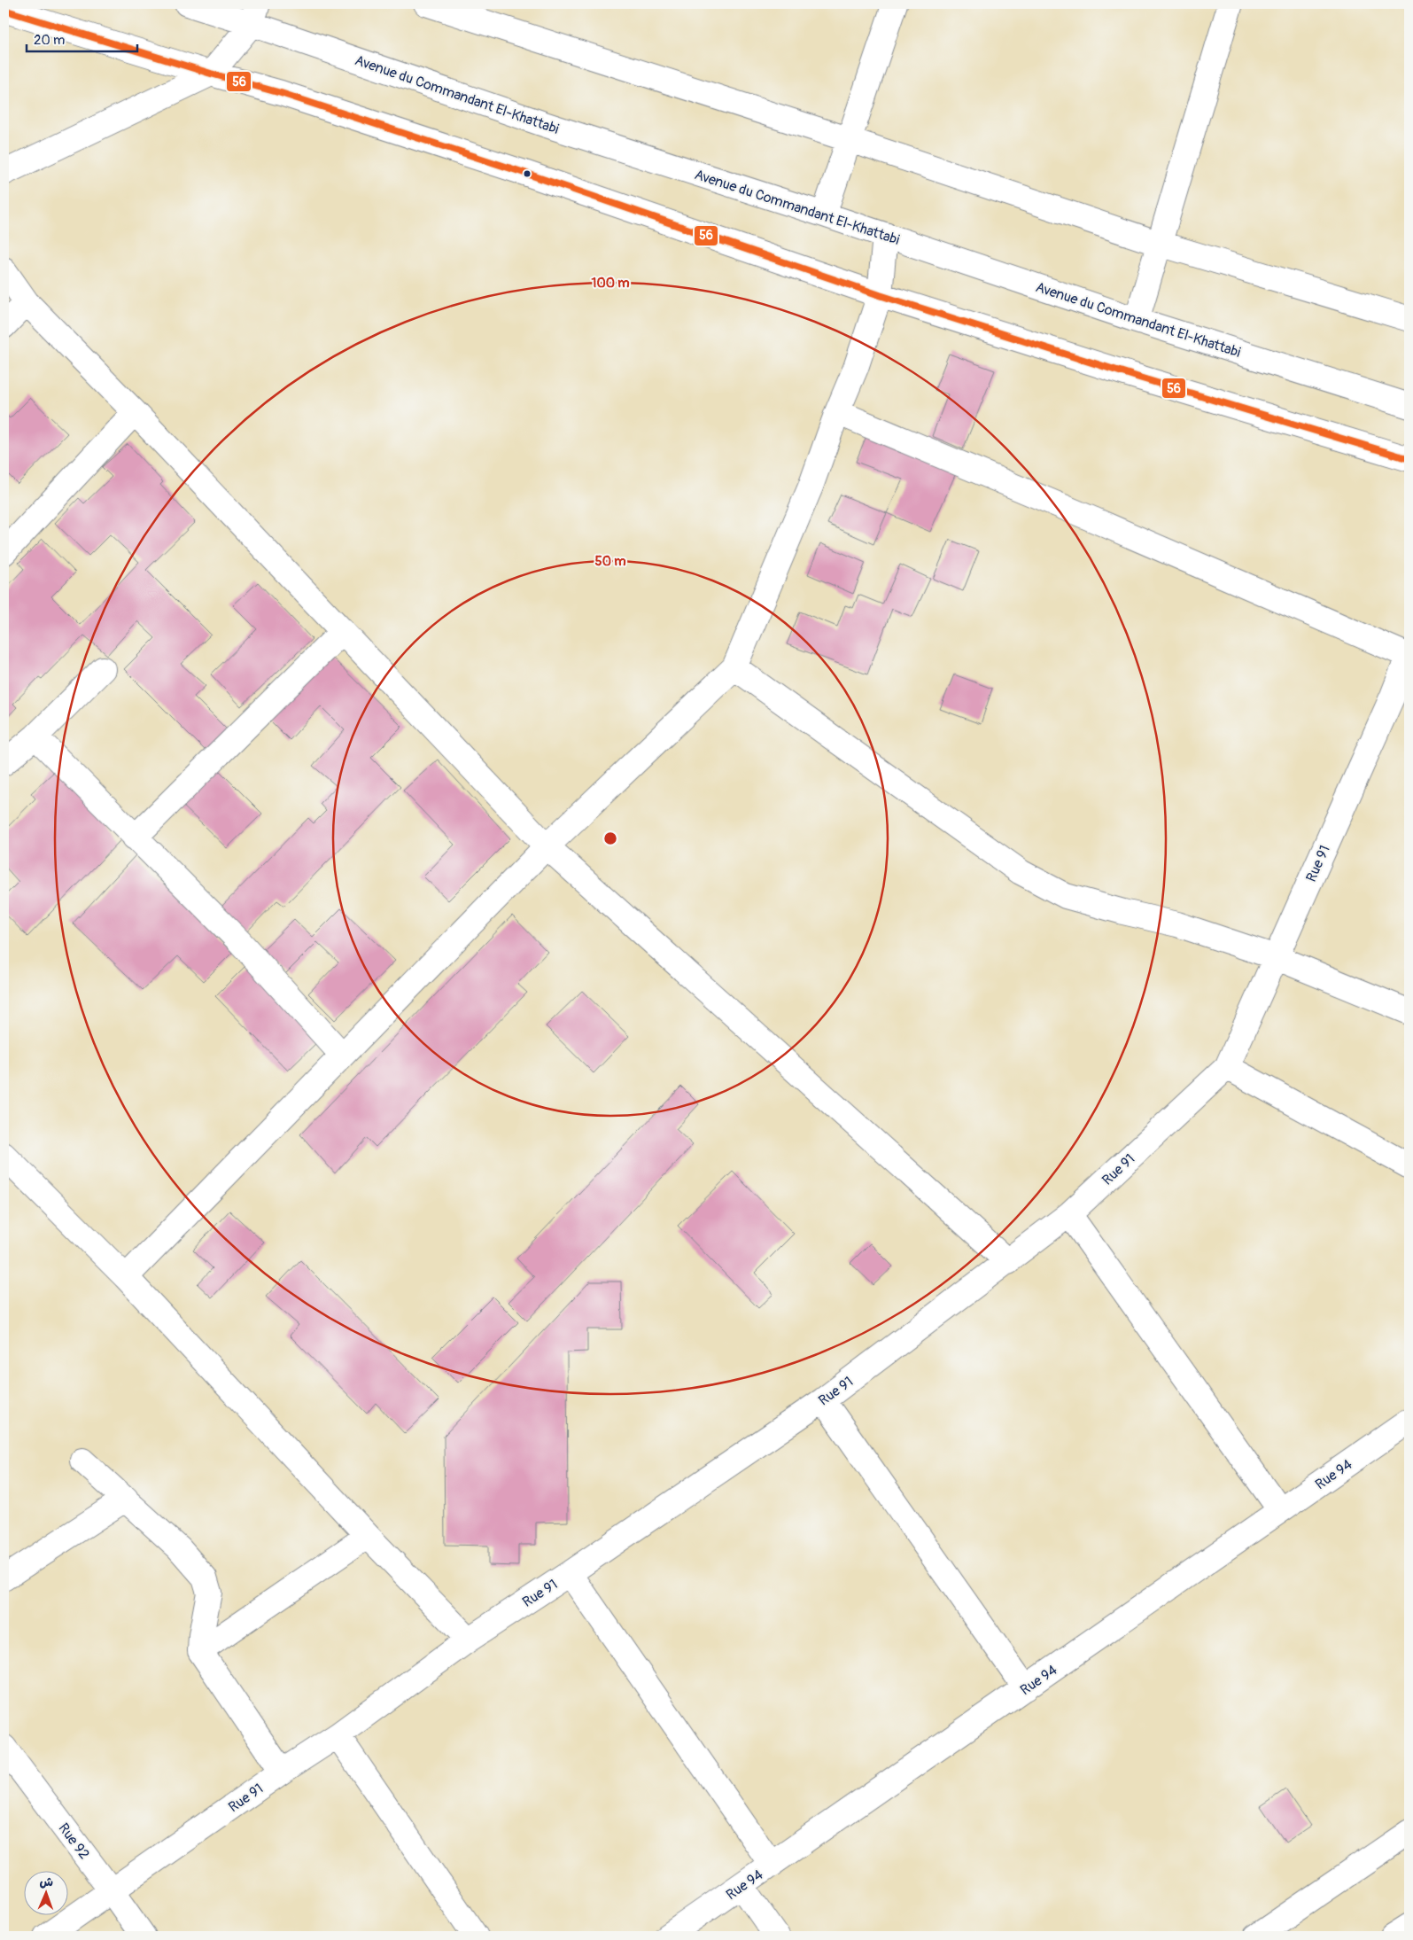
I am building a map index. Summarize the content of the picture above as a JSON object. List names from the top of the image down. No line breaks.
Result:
{"streets":{"street":["Avenue du Commandant El-Khattabi","Rue 91","Rue 94","Rue 92"]},"crossings":[["Rue 91","Rue 92"]],"lines":["transit line 56"],"scale_bar":"20 m","north":"top","rings":["100 m","50 m"]}
